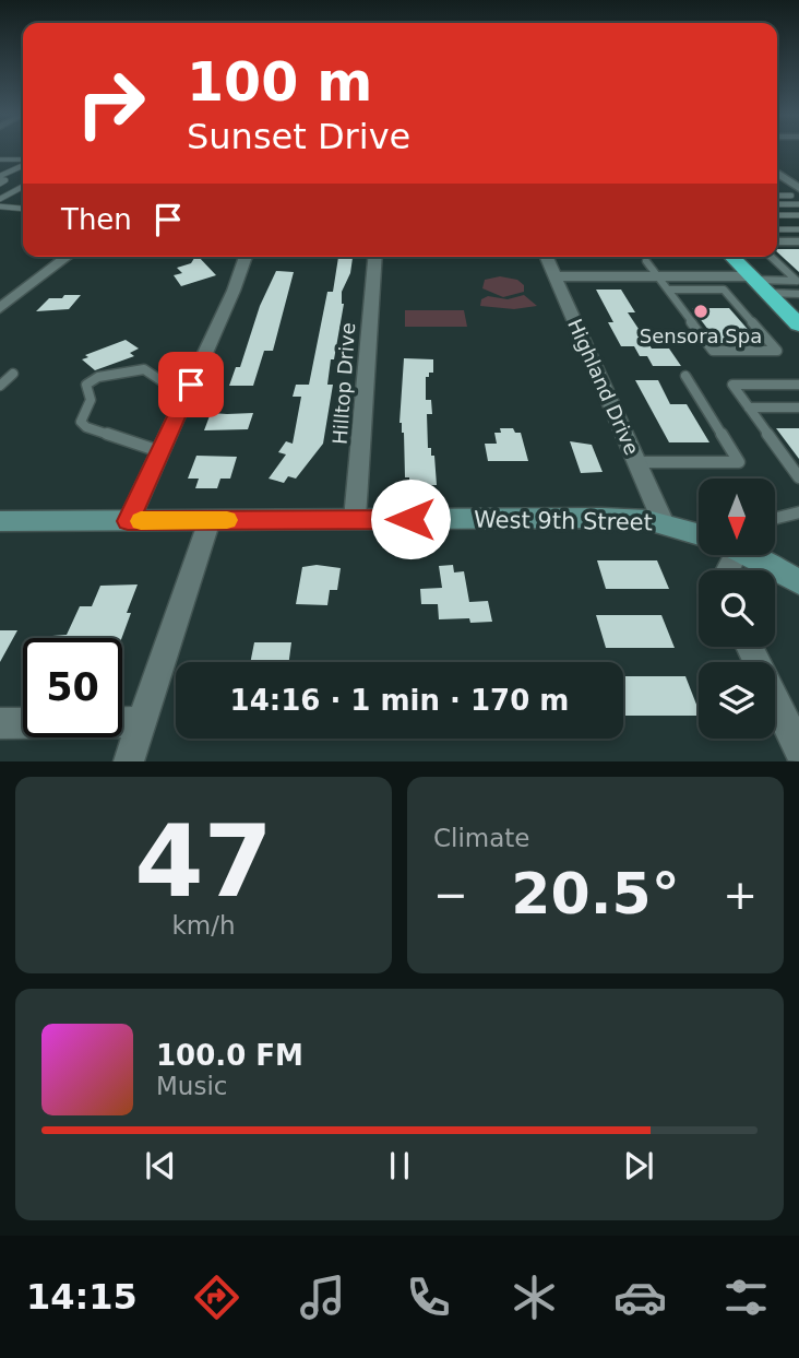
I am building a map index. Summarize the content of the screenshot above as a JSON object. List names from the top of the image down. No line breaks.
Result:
{"streets":{"main road":["West 9th Street"],"street":["Hilltop Drive","Highland Drive"]},"crossings":[["Hilltop Drive","West 9th Street"],["Highland Drive","West 9th Street"]],"places":["Sensora Spa"],"north":"bottom","page":{"turn":["100 m","Sunset Drive"],"then":"Then","limit":"50","trip":"14:16 · 1 min · 170 m","tile":[["47","km/h"],"Climate"],"heat":["−","20.5°","+"],"song":["100.0 FM","Music"],"tabs":"14:15"}}
